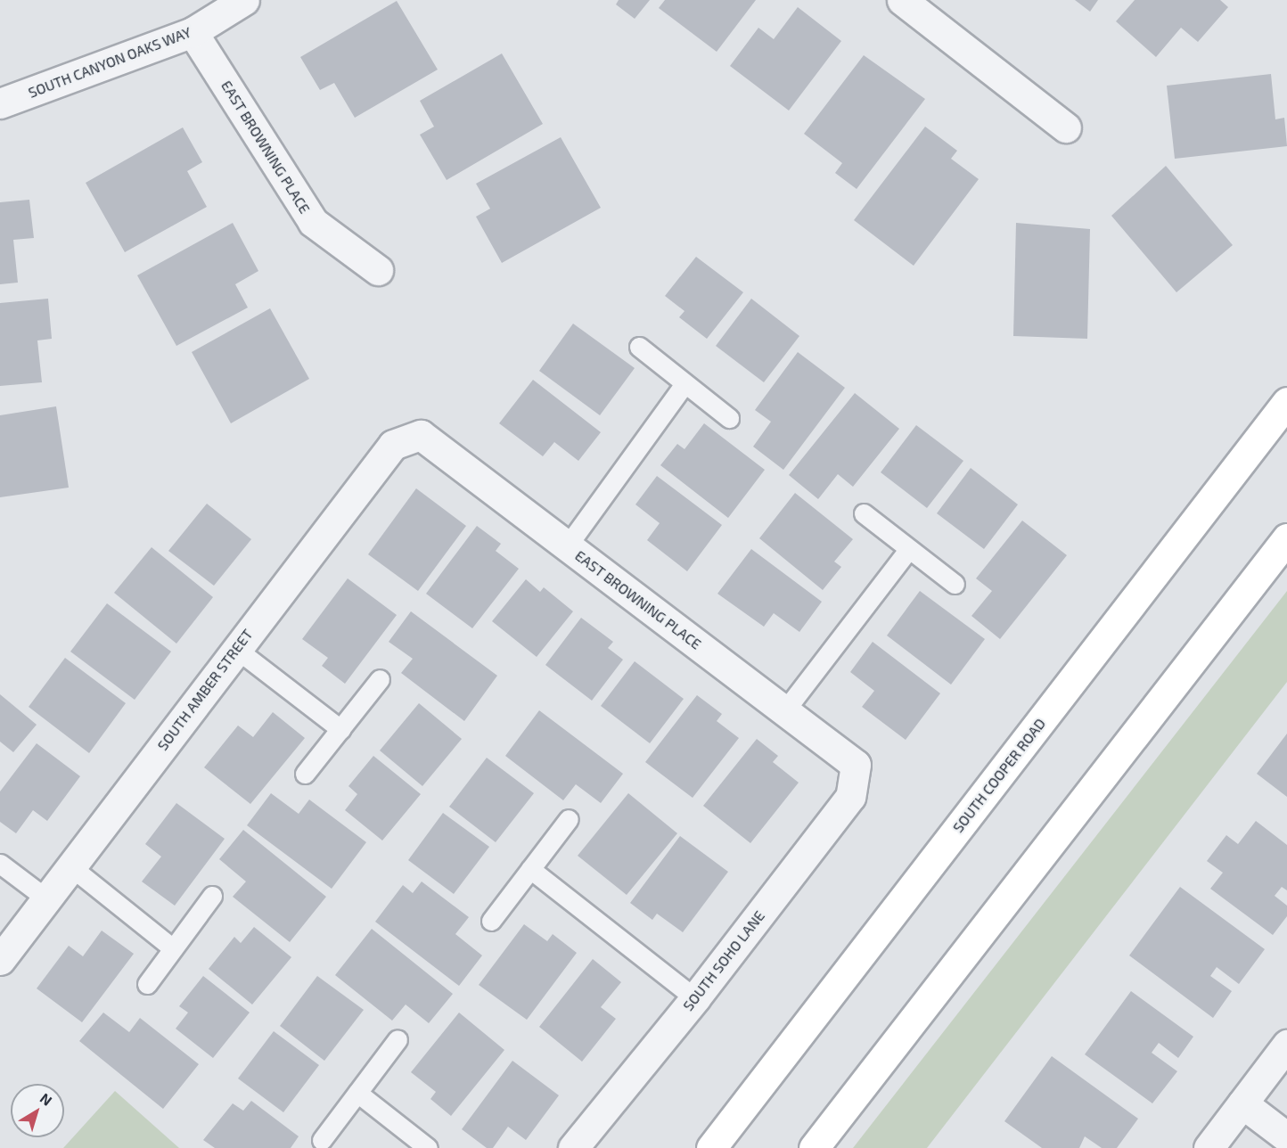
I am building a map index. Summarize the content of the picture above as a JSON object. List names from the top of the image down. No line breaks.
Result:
{"streets":{"main road":["SOUTH COOPER ROAD"],"street":["SOUTH CANYON OAKS WAY","EAST BROWNING PLACE","SOUTH AMBER STREET","SOUTH SOHO LANE"]},"crossings":[["SOUTH CANYON OAKS WAY","EAST BROWNING PLACE"],["EAST BROWNING PLACE","SOUTH AMBER STREET"],["EAST BROWNING PLACE","SOUTH SOHO LANE"]],"north":"top right"}
